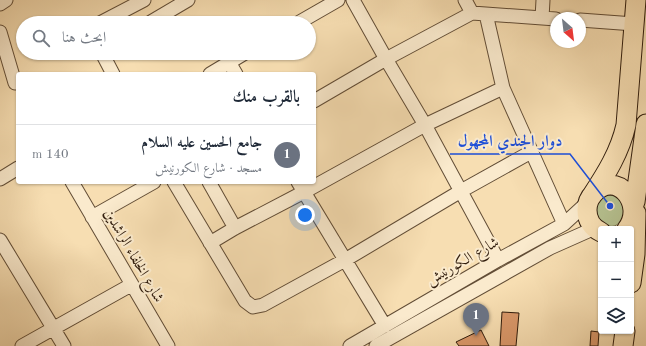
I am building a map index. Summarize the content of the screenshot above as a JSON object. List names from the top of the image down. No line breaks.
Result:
{"streets":{"street":["شارع الخلفاء الراشدين","شارع الكورنيش"]},"places":["دوار الجندي المجهول"],"north":"bottom right","page":{"search":"ابحث هنا","heading":"بالقرب منك","list":[{"mark":"1","name":"جامع الحسين عليه السلام","note":"مسجد · شارع الكورنيش","value":"140 m"}],"map_buttons":["+","−"],"pins":"1"}}
